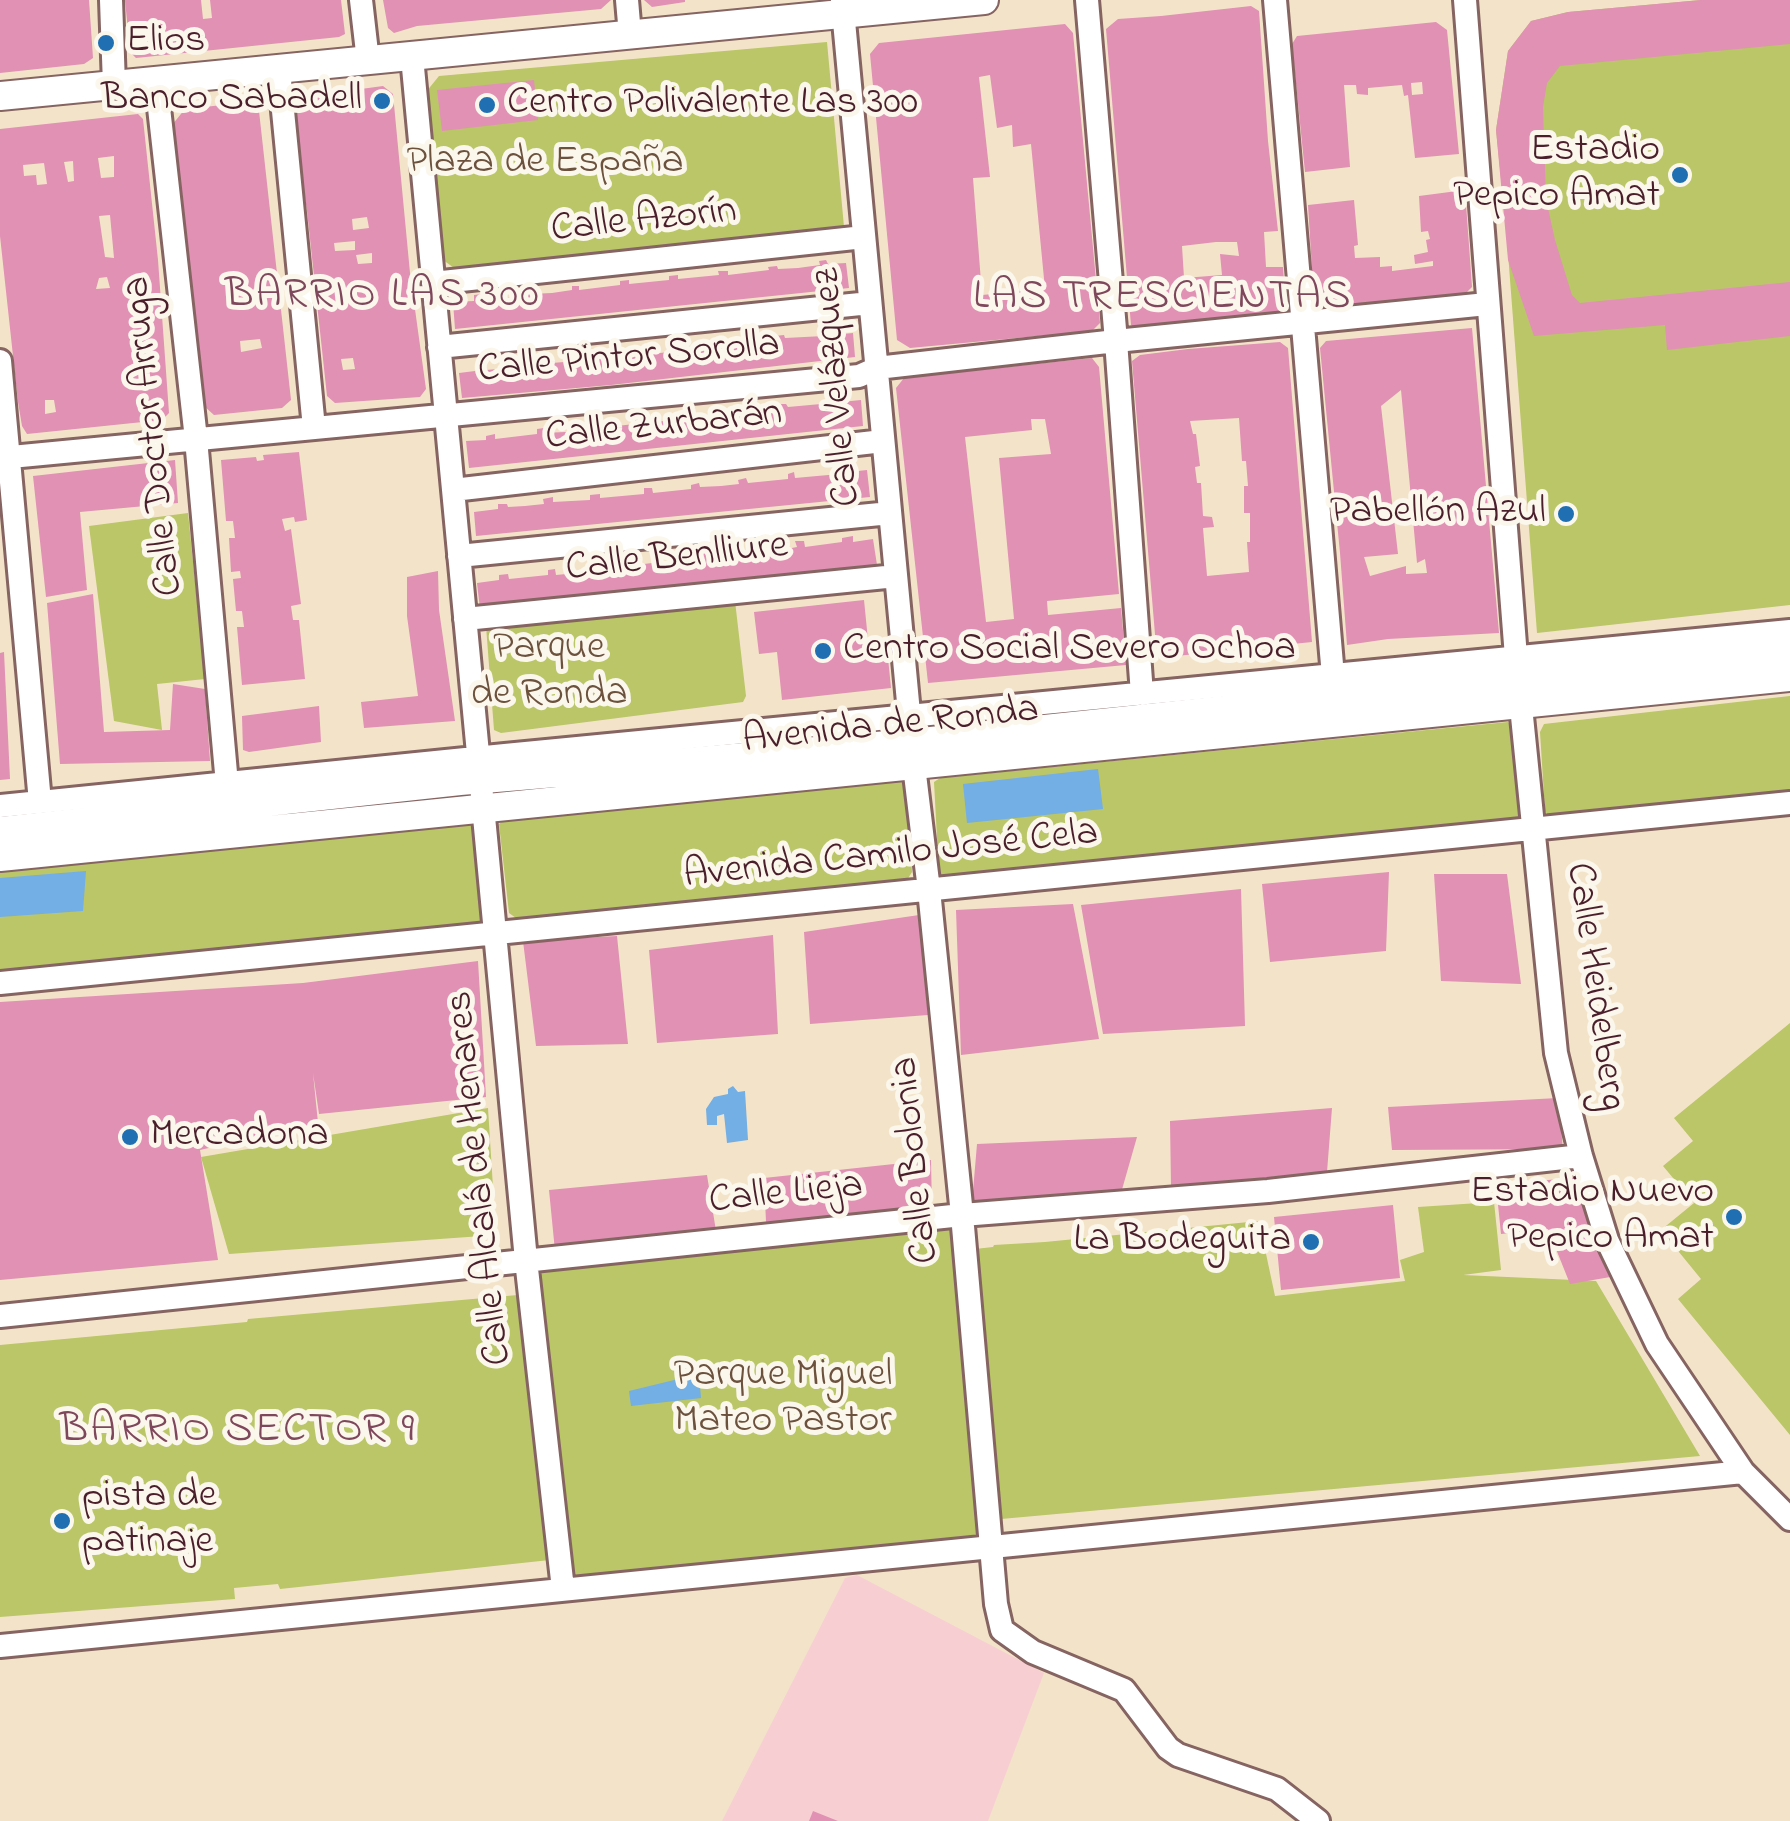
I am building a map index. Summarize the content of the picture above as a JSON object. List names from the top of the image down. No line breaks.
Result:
{"streets":{"street":["Calle Azorín","Calle Pintor Sorolla","Calle Velázquez","Calle Zurbarán","Calle Doctor Arruga","Calle Benlliure","Avenida de Ronda","Avenida Camilo José Cela","Calle Heidelberg","Calle Bolonia","Calle Alcalá de Henares","Calle Lieja"]},"crossings":[["Calle Azorín","Calle Velázquez"],["Calle Azorín","Calle Alcalá de Henares"],["Calle Pintor Sorolla","Calle Velázquez"],["Calle Pintor Sorolla","Calle Doctor Arruga"],["Calle Pintor Sorolla","Calle Heidelberg"],["Calle Pintor Sorolla","Calle Alcalá de Henares"],["Calle Velázquez","Calle Zurbarán"],["Calle Velázquez","Calle Benlliure"],["Calle Velázquez","Avenida de Ronda"],["Calle Velázquez","Calle Bolonia"],["Calle Zurbarán","Calle Alcalá de Henares"],["Calle Doctor Arruga","Avenida de Ronda"],["Calle Benlliure","Calle Alcalá de Henares"],["Avenida de Ronda","Calle Heidelberg"],["Avenida de Ronda","Calle Bolonia"],["Avenida de Ronda","Calle Alcalá de Henares"],["Avenida Camilo José Cela","Calle Heidelberg"],["Avenida Camilo José Cela","Calle Bolonia"],["Avenida Camilo José Cela","Calle Alcalá de Henares"],["Calle Heidelberg","Calle Lieja"],["Calle Bolonia","Calle Lieja"],["Calle Alcalá de Henares","Calle Lieja"]],"districts":["BARRIO LAS 300","LAS TRESCIENTAS","BARRIO SECTOR 9"],"parks":["Plaza de España","Parque de Ronda","Parque Miguel Mateo Pastor"],"places":["Elios","Banco Sabadell","Centro Polivalente Las 300","Estadio Pepico Amat","Pabellón Azul","Centro Social Severo Ochoa","Mercadona","Estadio Nuevo Pepico Amat","La Bodeguita","pista de patinaje"]}
